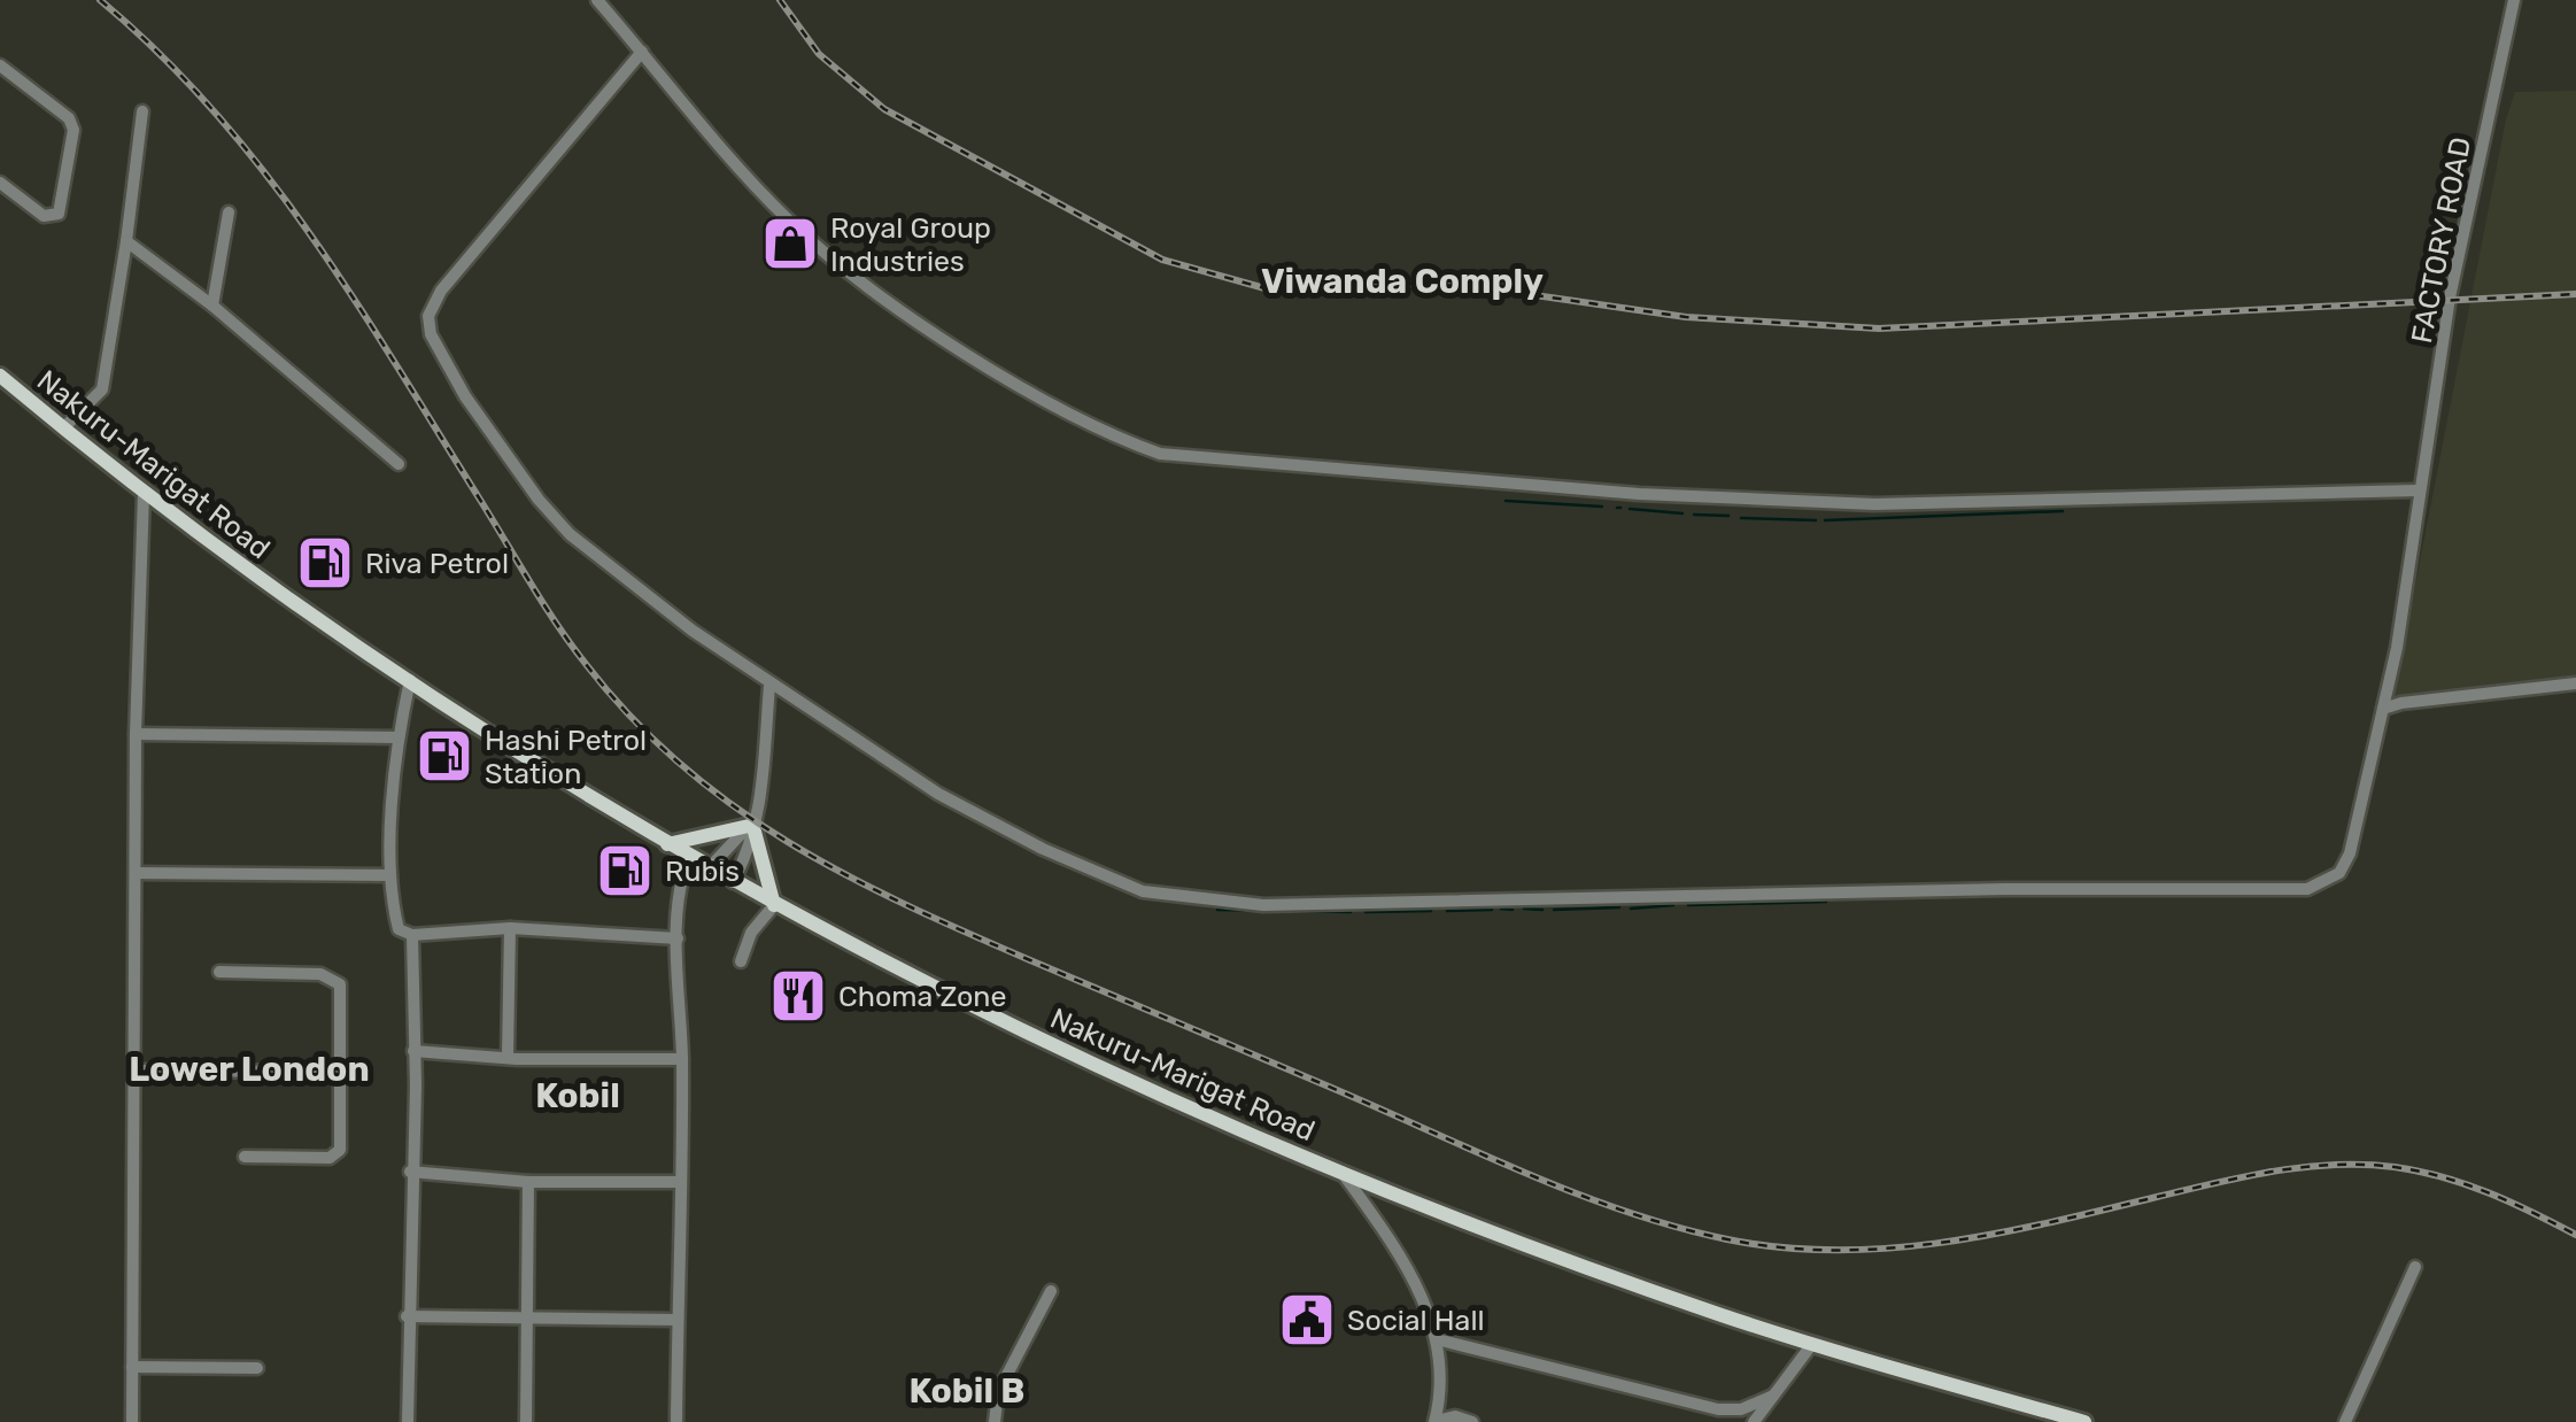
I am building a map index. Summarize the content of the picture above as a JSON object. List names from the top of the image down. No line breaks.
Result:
{"streets":{"main road":["Nakuru-Marigat Road"],"street":["FACTORY ROAD"]},"districts":["Viwanda Comply","Lower London","Kobil","Kobil B"],"places":{"shop":["Royal Group Industries"],"fuel station":["Riva Petrol","Hashi Petrol Station","Rubis"],"restaurant":["Choma Zone"],"public building":["Social Hall"]}}
